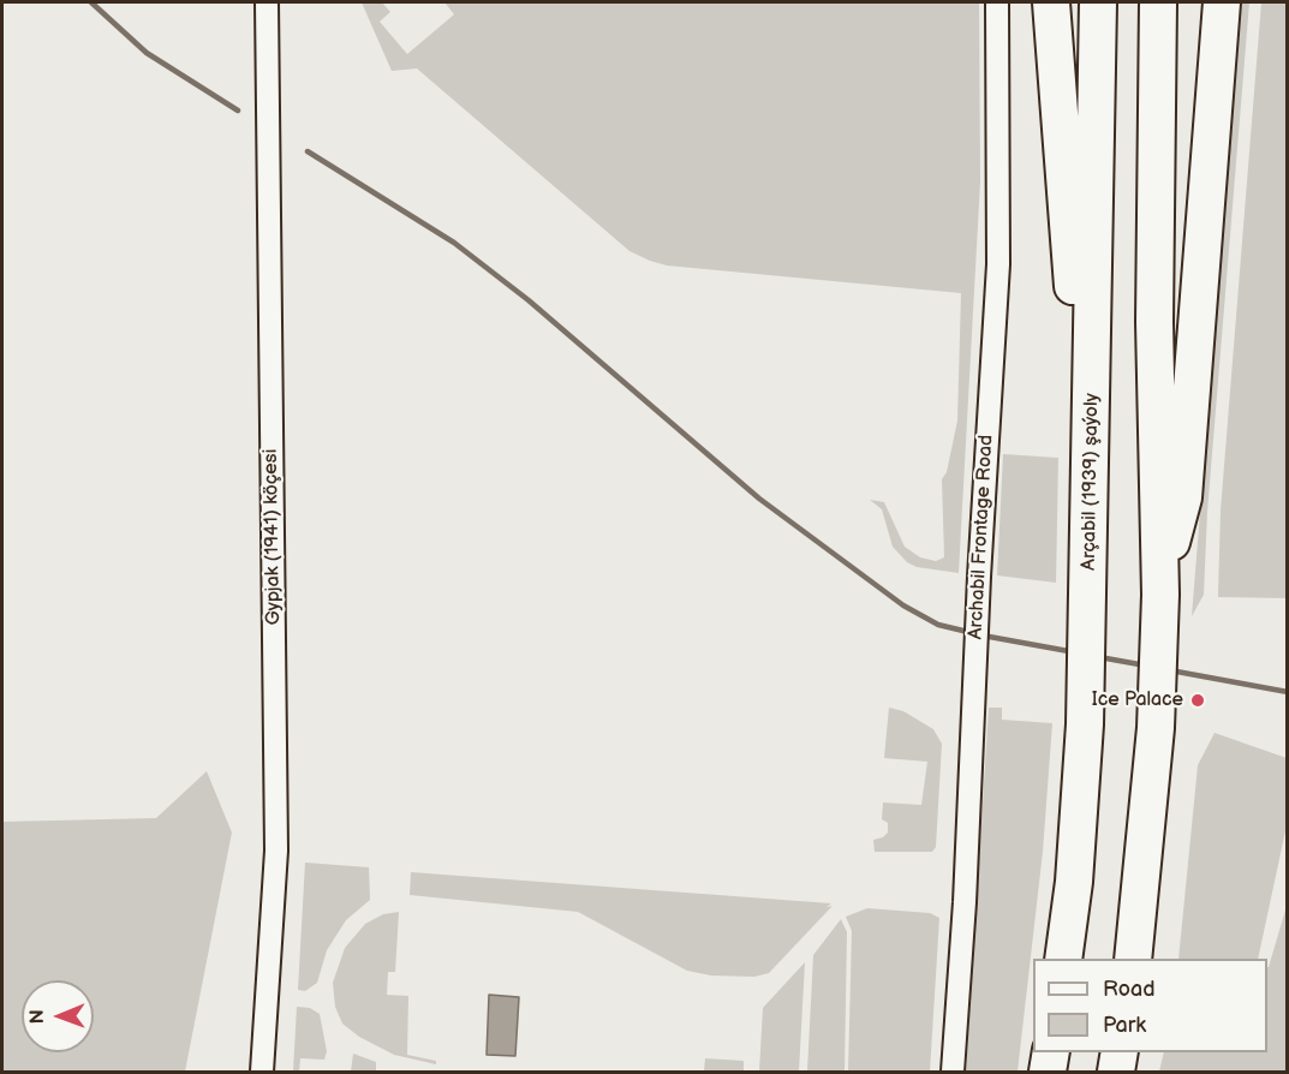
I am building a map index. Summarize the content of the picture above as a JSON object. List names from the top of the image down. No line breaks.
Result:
{"streets":{"main road":["Arçabil (1939) şaýoly"],"street":["Gypjak (1941) köçesi","Archabil Frontage Road"]},"places":["Ice Palace"],"legend":["Road","Park"],"north":"left"}
